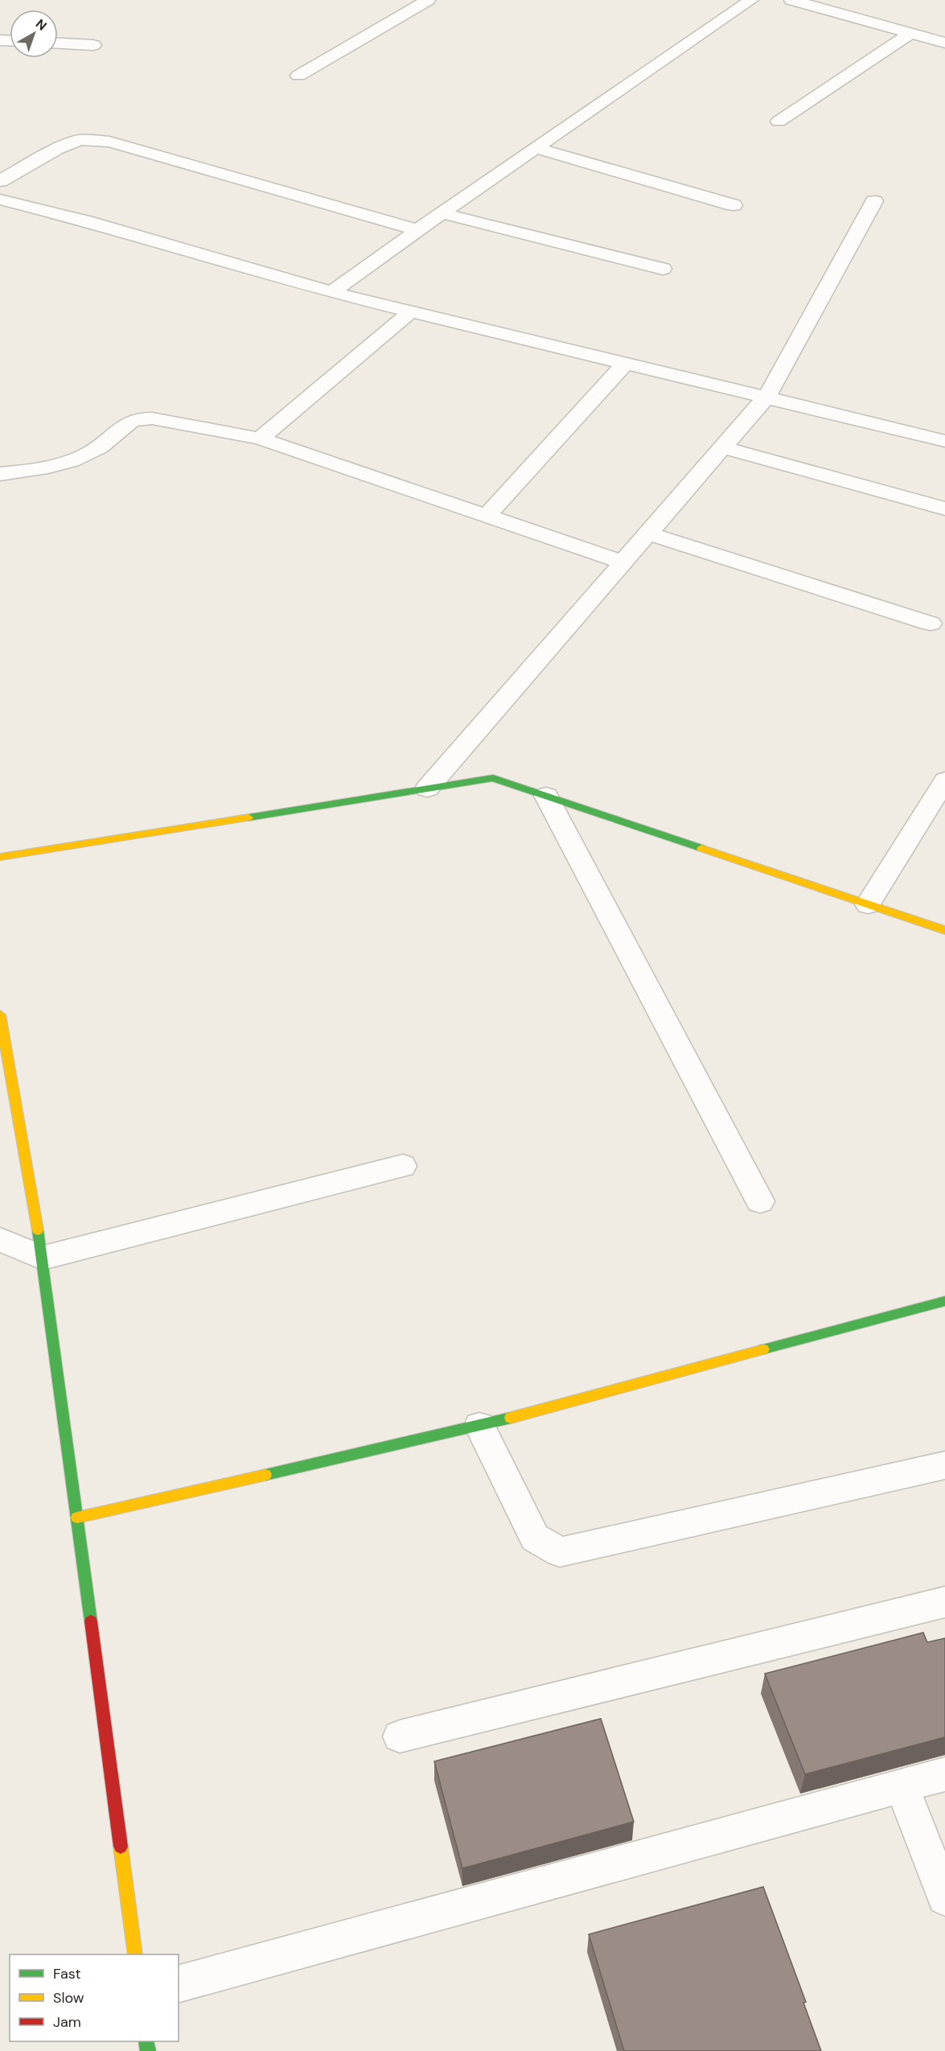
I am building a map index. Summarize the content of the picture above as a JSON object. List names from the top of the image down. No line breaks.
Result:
{"legend":["Fast","Slow","Jam"],"north":"top right"}
